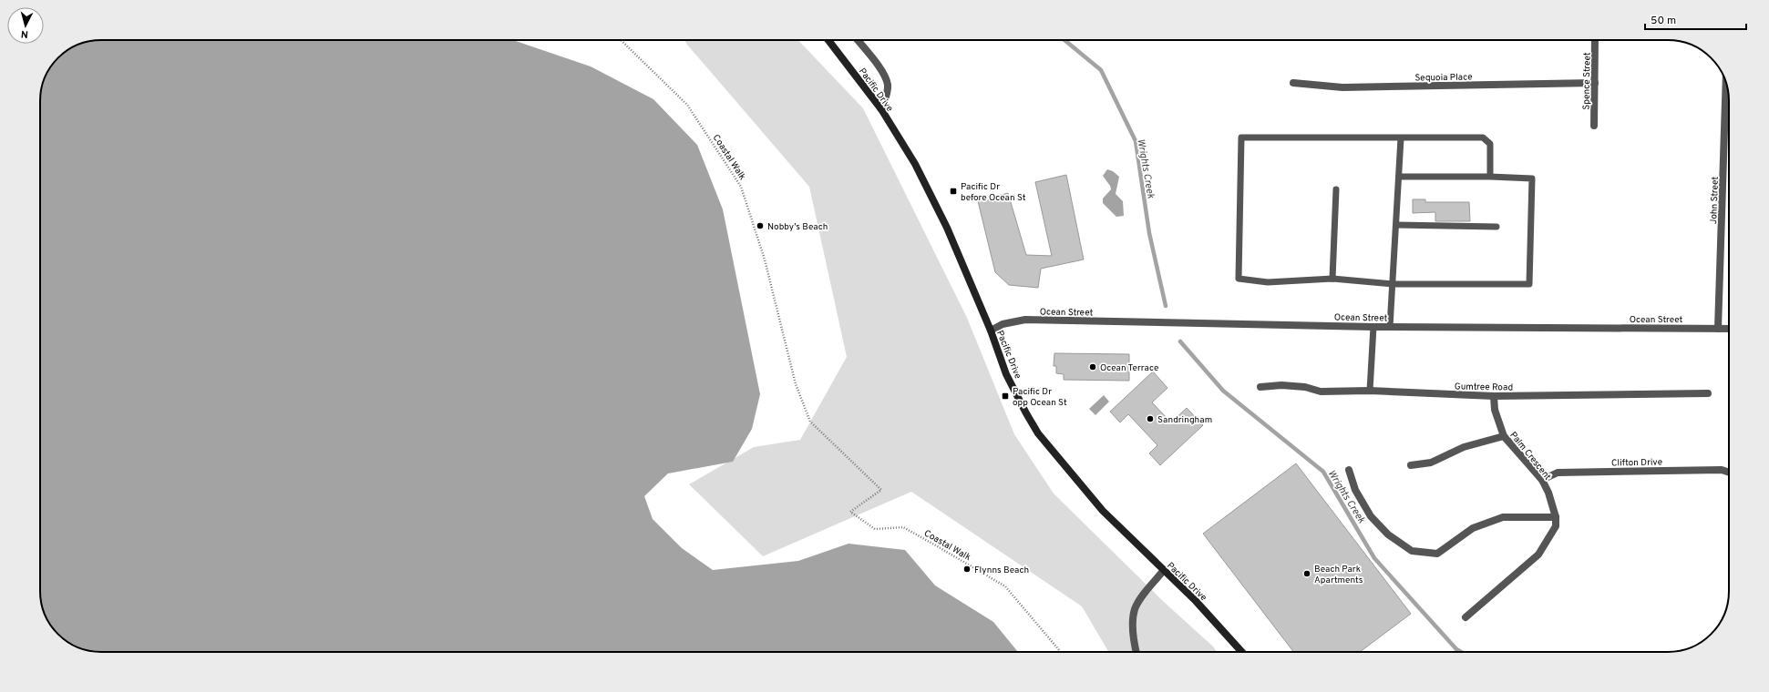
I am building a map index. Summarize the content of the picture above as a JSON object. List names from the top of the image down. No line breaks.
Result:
{"streets":{"street":["Sequoia Place","Spence Street","Pacific Drive","John Street","Ocean Street","Gumtree Road","Palm Crescent","Clifton Drive"],"path":["Coastal Walk"]},"crossings":[["Sequoia Place","Spence Street"],["Pacific Drive","Ocean Street"],["John Street","Ocean Street"],["Gumtree Road","Palm Crescent"],["Palm Crescent","Clifton Drive"]],"water":["Wrights Creek"],"places":{"transit":["Pacific Dr before Ocean St","Pacific Dr opp Ocean St"],"other":["Nobby's Beach","Ocean Terrace","Sandringham","Flynns Beach","Beach Park Apartments"]},"scale_bar":"50 m","north":"bottom"}
